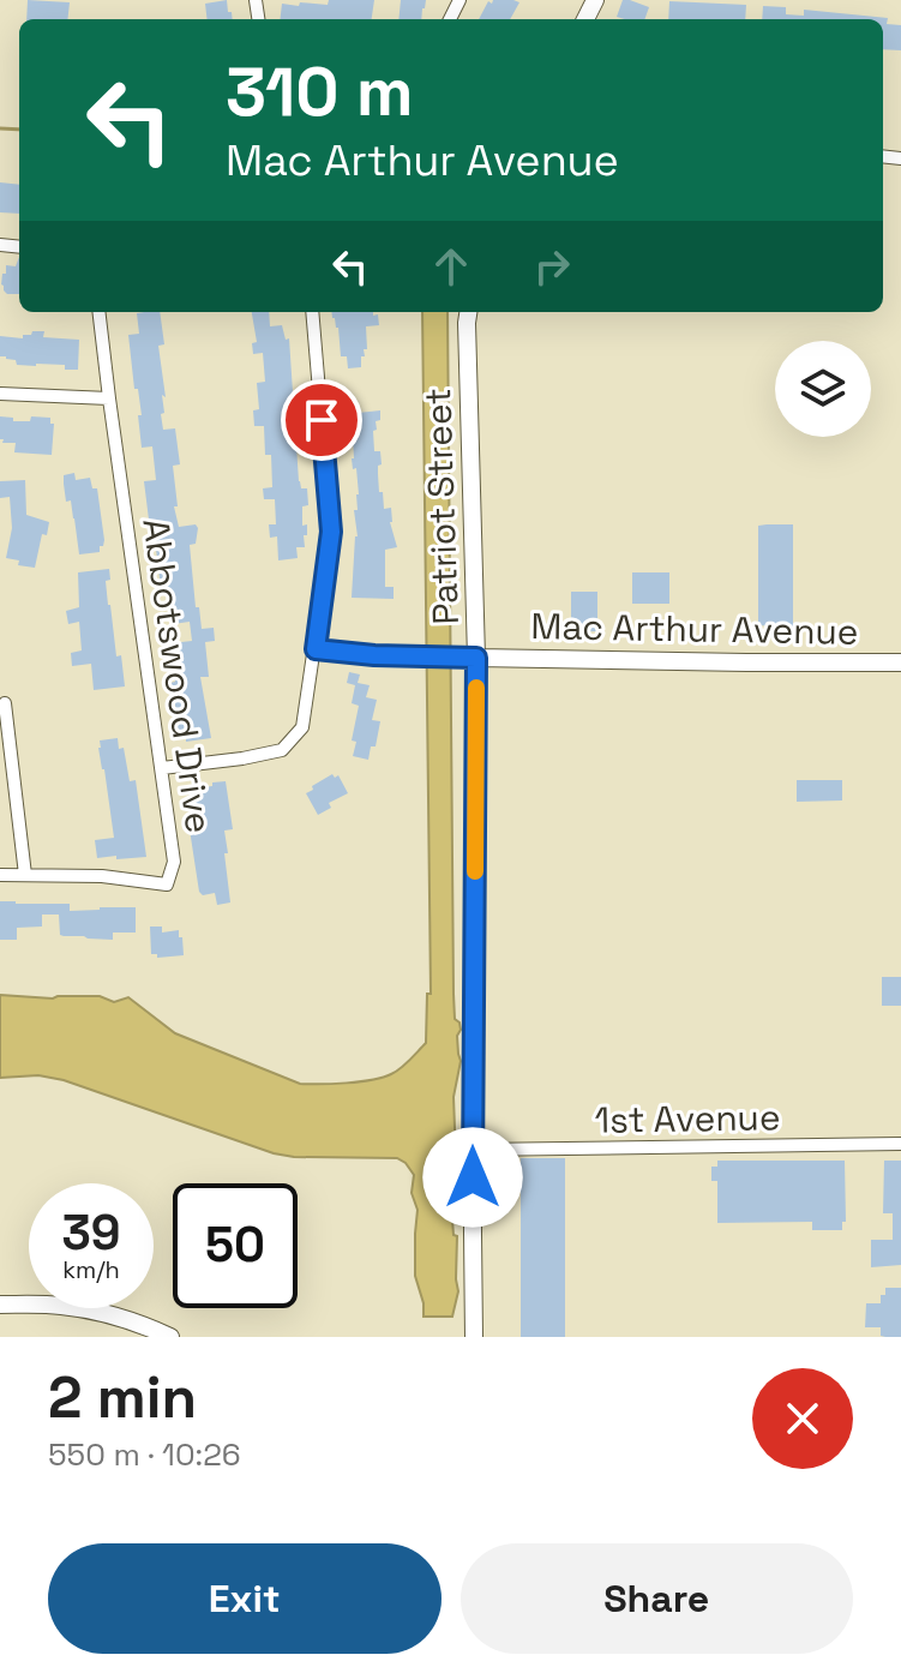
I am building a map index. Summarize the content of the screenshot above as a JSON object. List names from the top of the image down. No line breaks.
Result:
{"streets":{"main road":["Patriot Street","Mac Arthur Avenue"],"street":["Abbotswood Drive","1st Avenue"]},"crossings":[["Patriot Street","Mac Arthur Avenue"],["Patriot Street","1st Avenue"]],"page":{"turn":["310 m","Mac Arthur Avenue"],"speed":"39 km/h","limit":"50","heading":["2 min","550 m · 10:26"],"buttons":["Exit","Share"]}}
